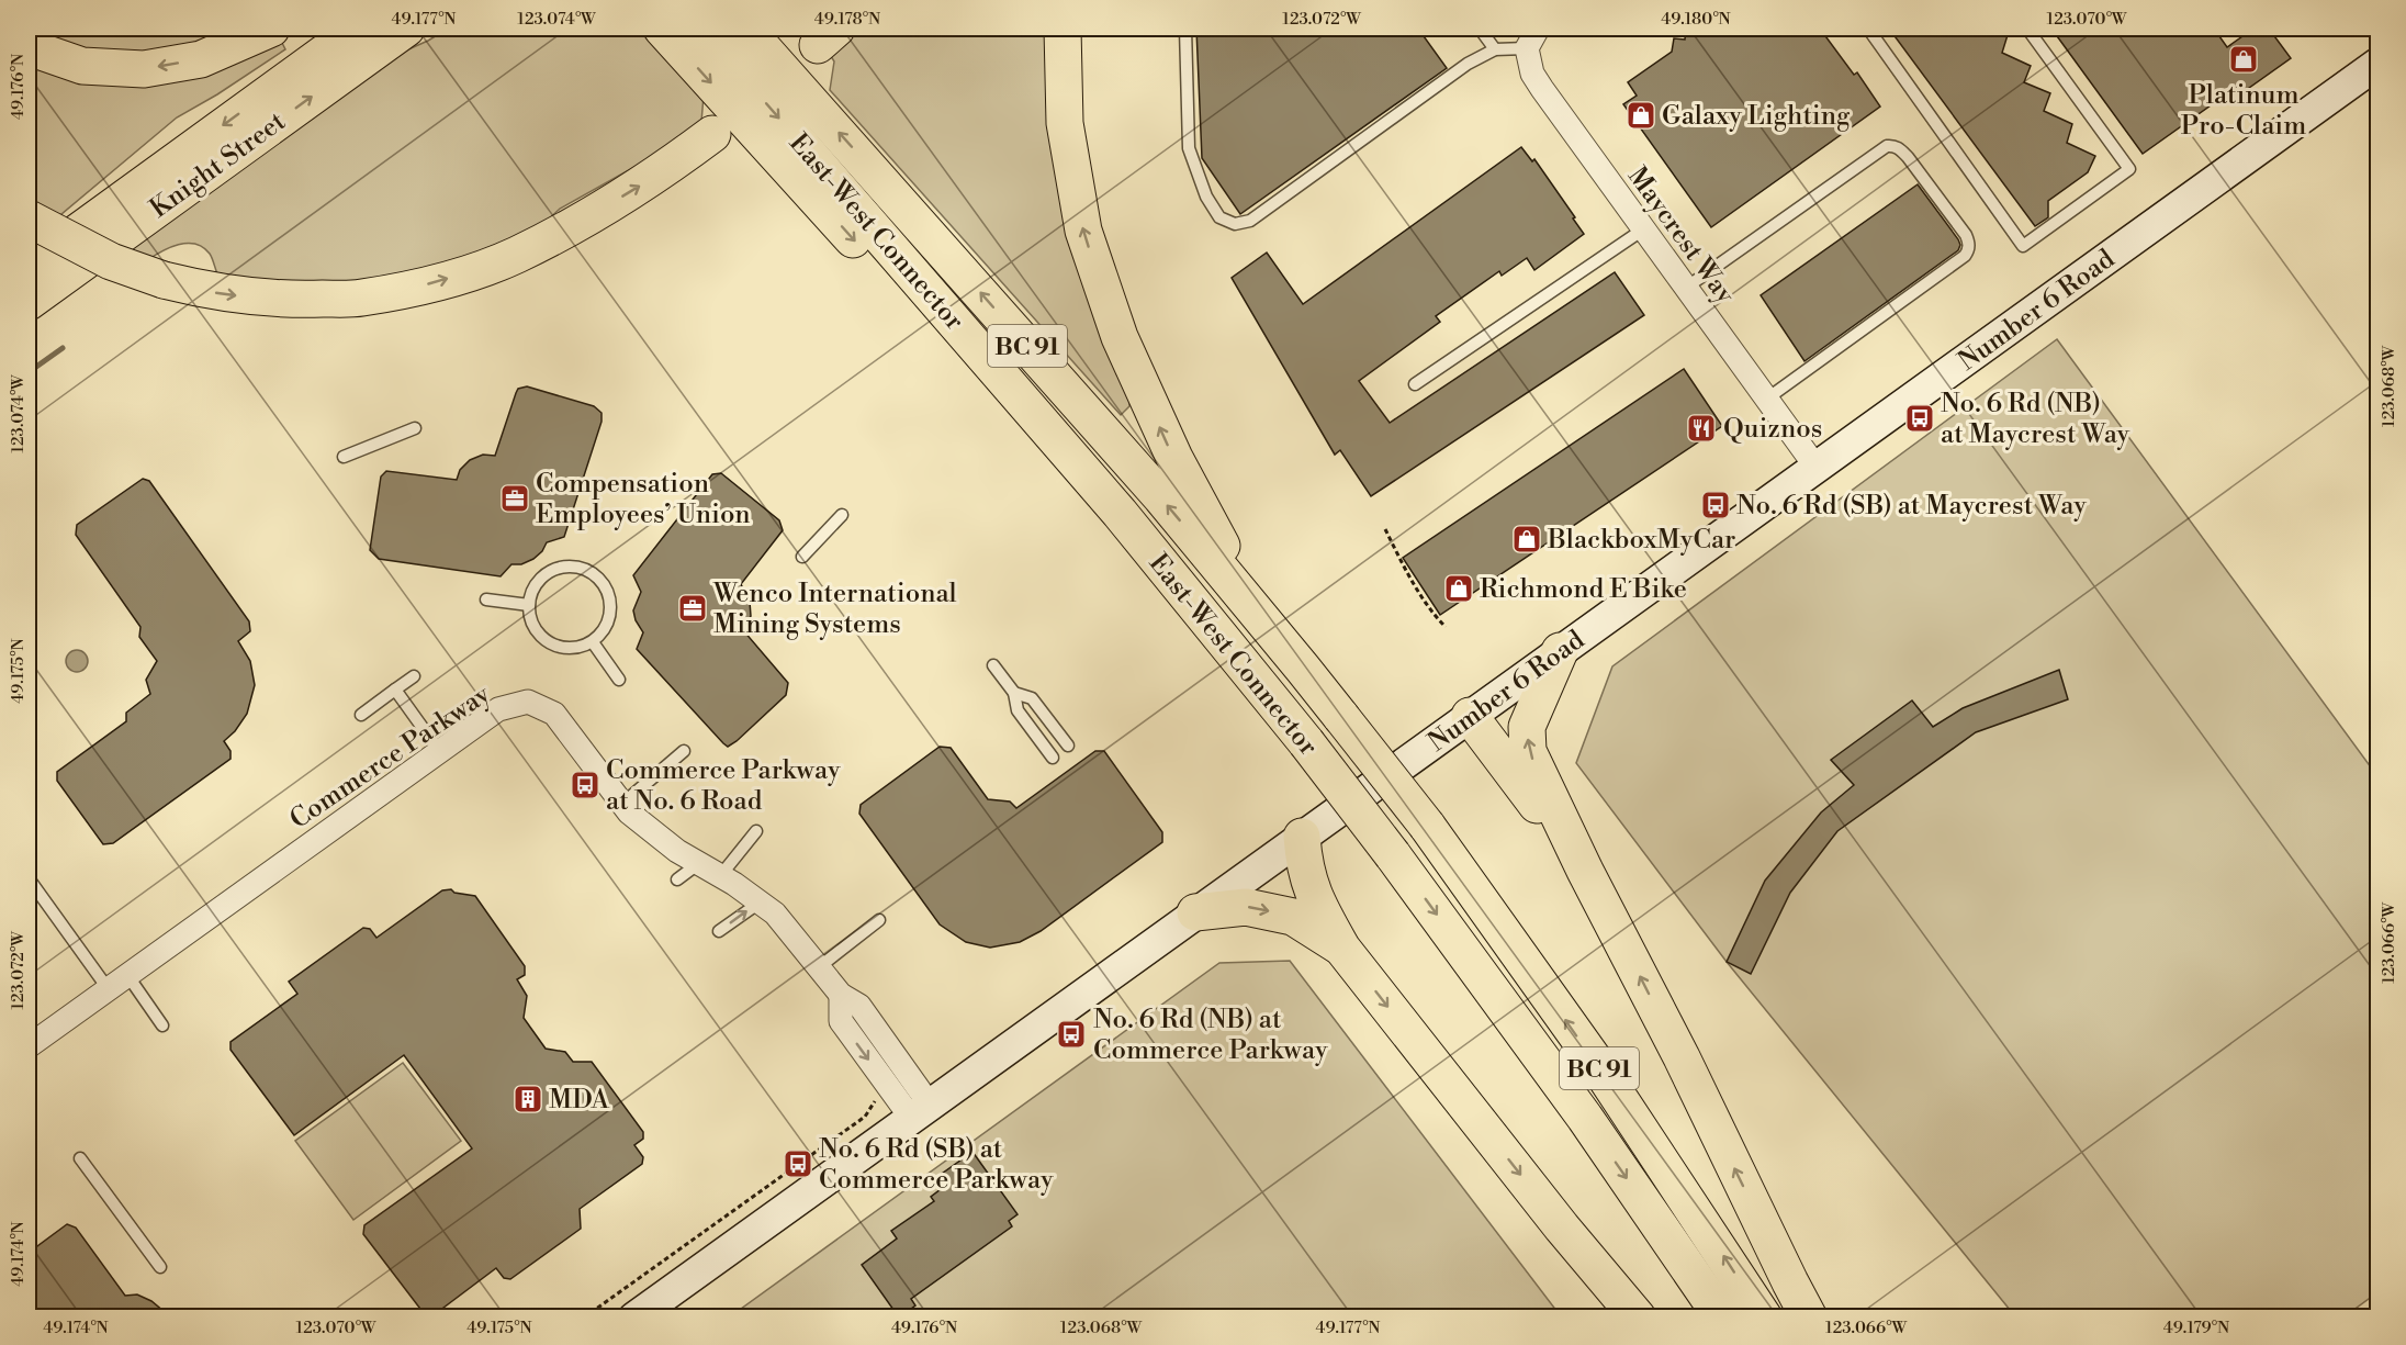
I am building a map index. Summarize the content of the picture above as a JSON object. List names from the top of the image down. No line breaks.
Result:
{"streets":{"highway":["Knight Street","East-West Connector","BC 91"],"main road":["Number 6 Road"],"street":["Maycrest Way","Commerce Parkway"]},"crossings":[["Maycrest Way","Number 6 Road"],["Number 6 Road","Commerce Parkway"]],"places":{"shop":["Platinum Pro-Claim","Galaxy Lighting","BlackboxMyCar","Richmond E Bike"],"bus stop":["No. 6 Rd (NB) at Maycrest Way","No. 6 Rd (SB) at Maycrest Way","Commerce Parkway at No. 6 Road","No. 6 Rd (NB) at Commerce Parkway","No. 6 Rd (SB) at Commerce Parkway"],"restaurant":["Quiznos"],"office":["Compensation Employees’ Union","Wenco International Mining Systems"],"building":["MDA"]},"coordinates":["49.177°N","123.074°W","49.178°N","123.072°W","49.180°N","123.070°W","49.176°N","123.068°W","49.175°N","123.066°W","49.174°N","49.179°N"]}
